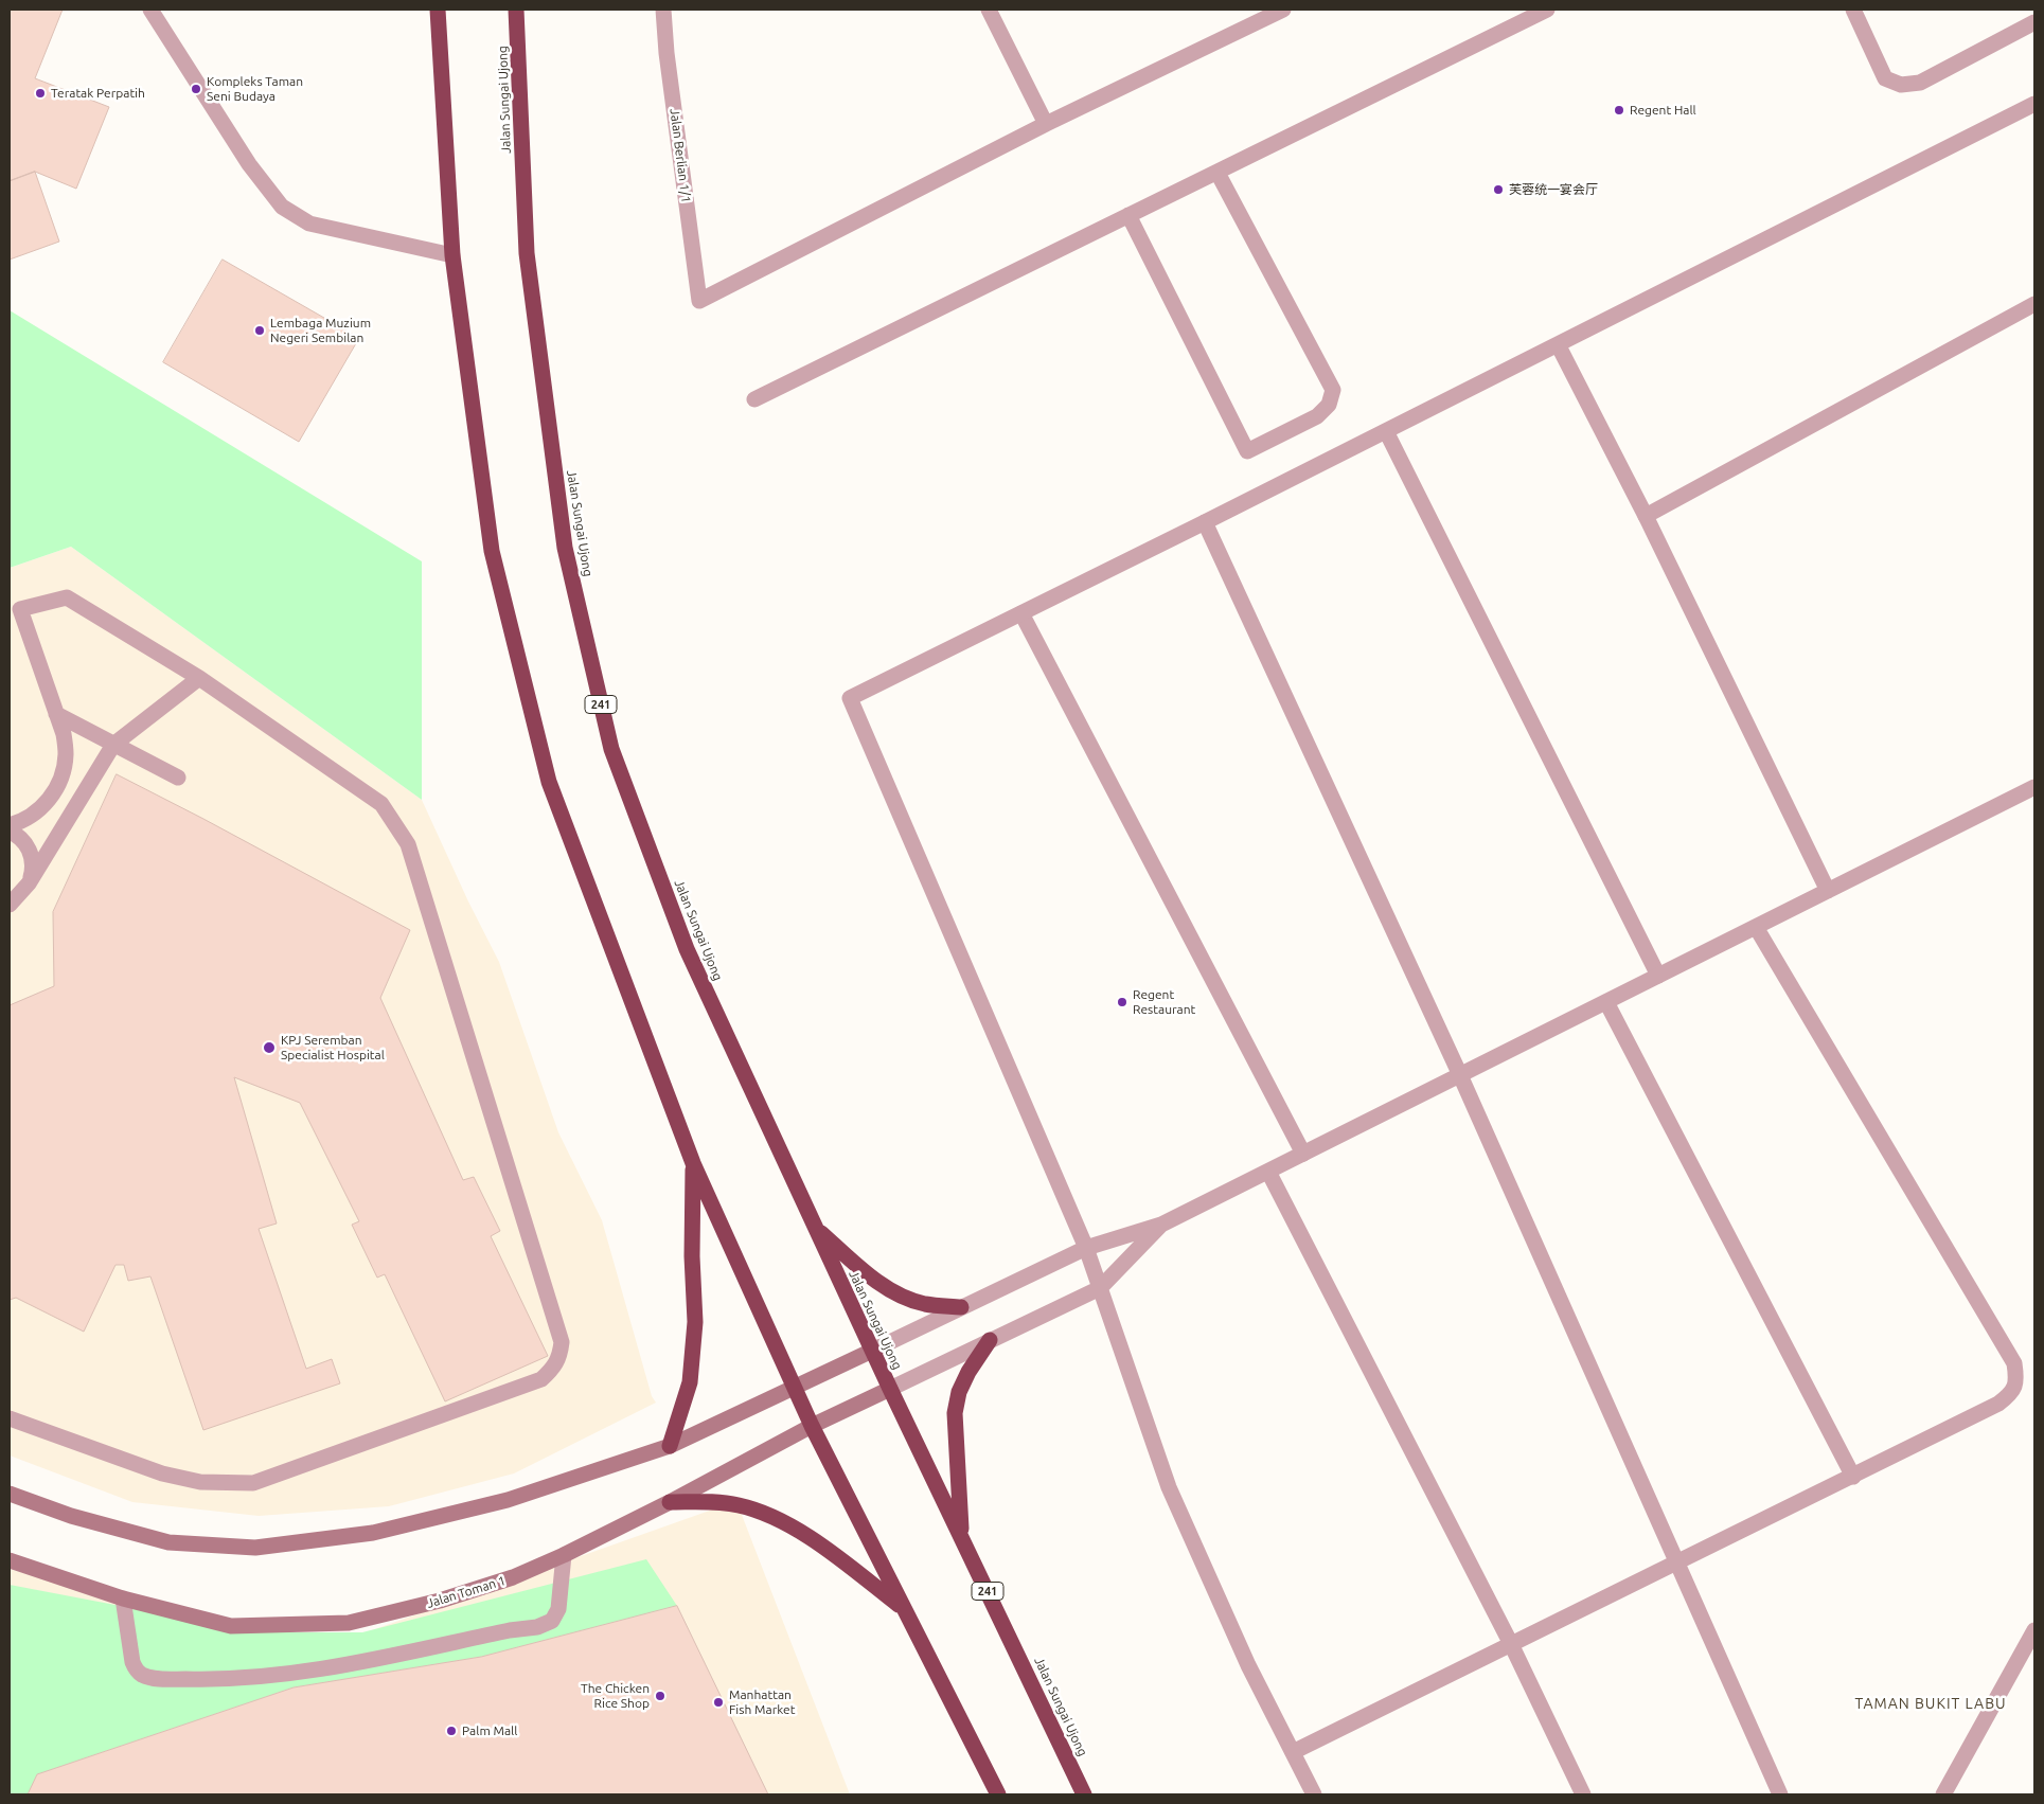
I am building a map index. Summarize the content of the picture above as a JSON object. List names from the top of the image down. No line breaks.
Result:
{"streets":{"highway":["Jalan Sungai Ujong","241"],"street":["Jalan Berlian 1/1","Jalan Toman 1"]},"crossings":[["Jalan Sungai Ujong","Jalan Toman 1"]],"districts":["TAMAN BUKIT LABU"],"places":["Kompleks Taman Seni Budaya","Teratak Perpatih","Regent Hall","芙蓉统一宴会厅","Lembaga Muzium Negeri Sembilan","Regent Restaurant","KPJ Seremban Specialist Hospital","The Chicken Rice Shop","Manhattan Fish Market","Palm Mall"]}
